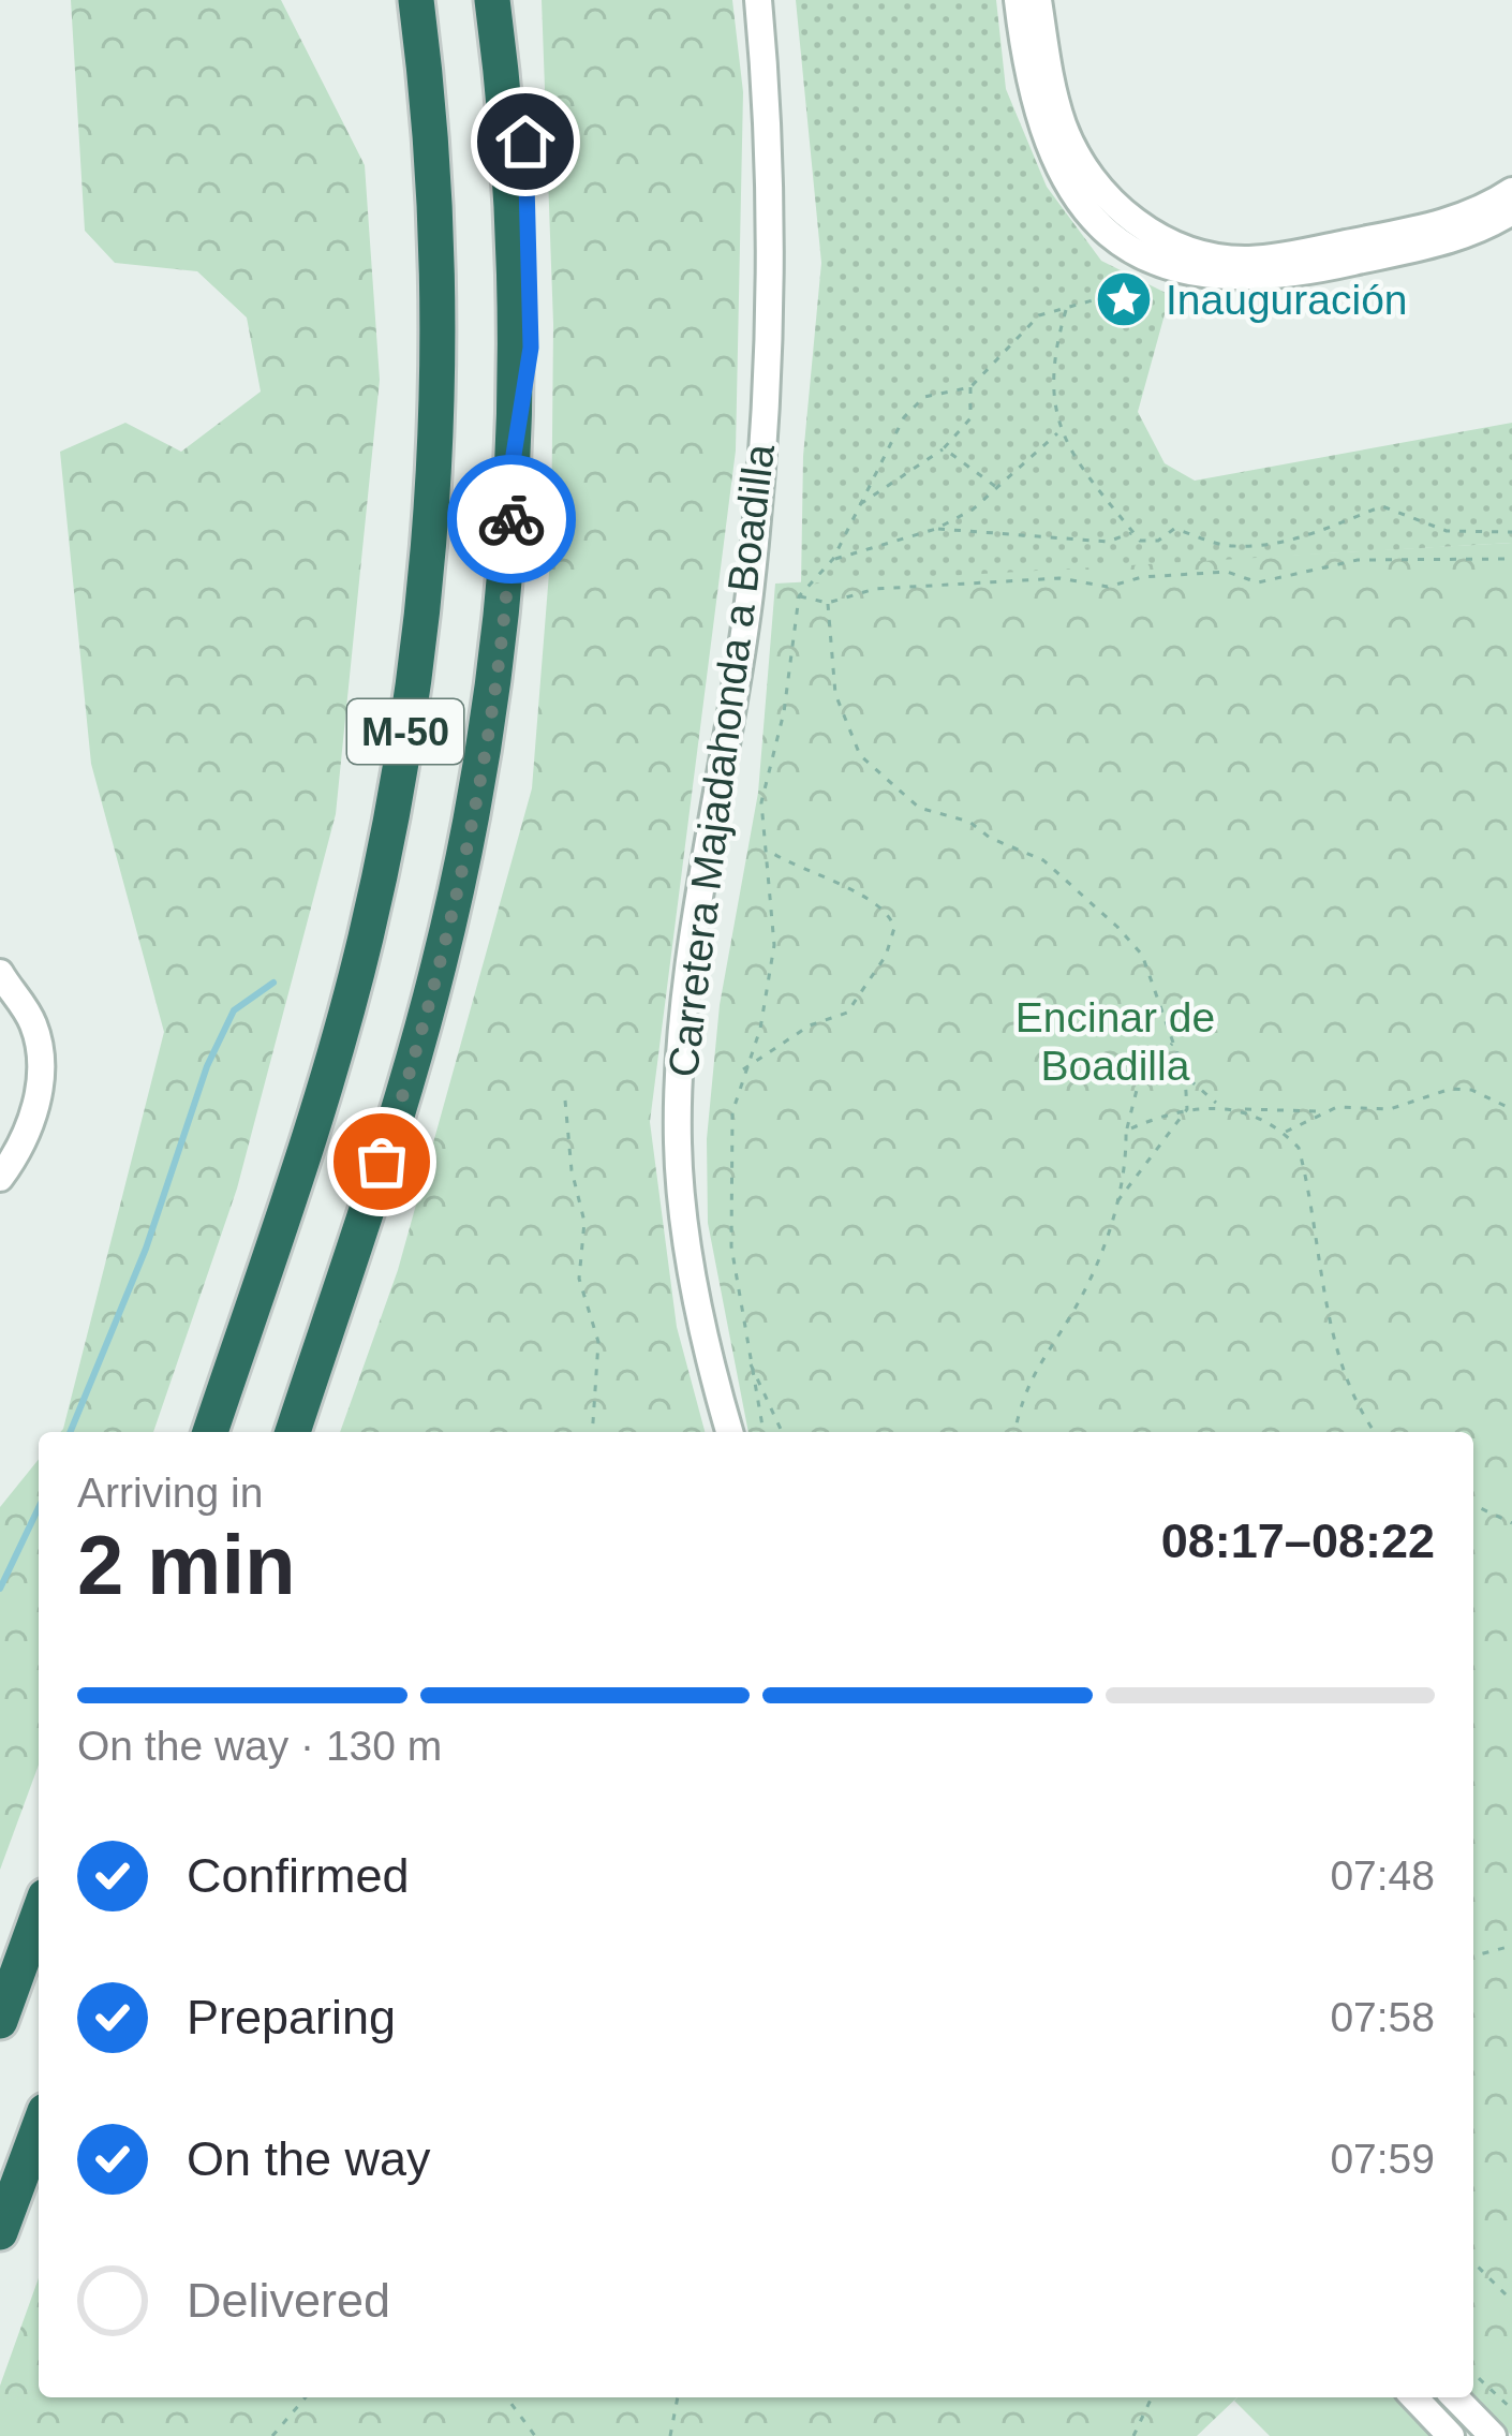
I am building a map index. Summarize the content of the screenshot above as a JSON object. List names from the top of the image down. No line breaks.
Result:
{"streets":{"highway":["M-50"],"street":["Carretera Majadahonda a Boadilla"]},"parks":["Encinar de Boadilla"],"places":{"place":["Inauguración"]},"page":{"heading":["2 min","Arriving in","08:17–08:22"],"bar":"On the way · 130 m","list":[["Confirmed","07:48"],["Preparing","07:58"],["On the way","07:59"],"Delivered"]}}
